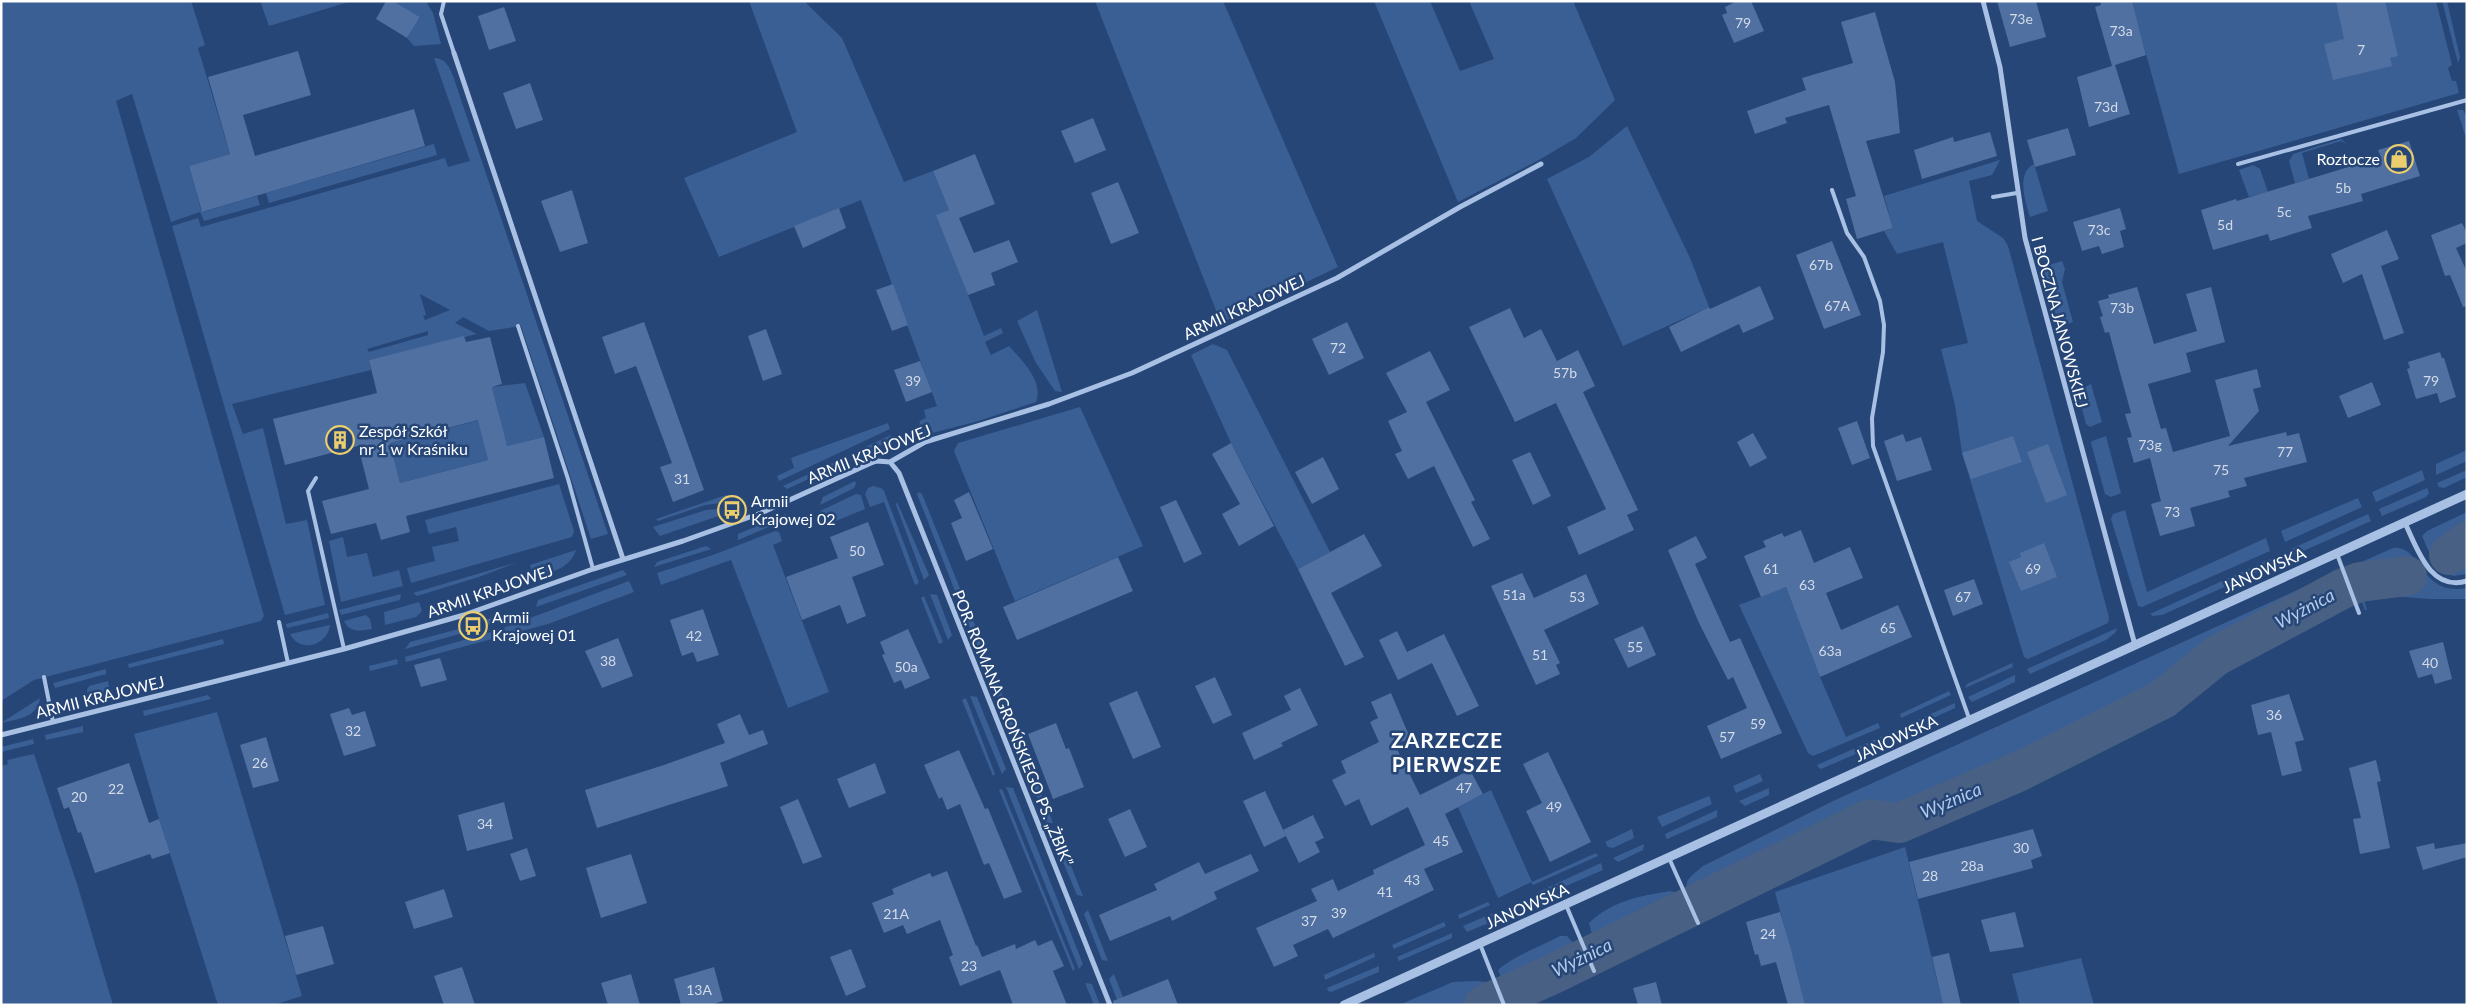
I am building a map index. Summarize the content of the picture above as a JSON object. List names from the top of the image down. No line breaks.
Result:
{"streets":{"street":["ARMII KRAJOWEJ","I BOCZNA JANOWSKIEJ","JANOWSKA","POR. ROMANA GROŃSKIEGO PS. „ŻBIK”"]},"crossings":[["ARMII KRAJOWEJ","POR. ROMANA GROŃSKIEGO PS. „ŻBIK”"],["I BOCZNA JANOWSKIEJ","JANOWSKA"]],"districts":["ZARZECZE PIERWSZE"],"water":["Wyżnica"],"places":{"shop":["Roztocze"],"building":["Zespół Szkół nr 1 w Kraśniku"],"bus stop":["Armii Krajowej 02","Armii Krajowej 01"]},"house_numbers":["73e","79","73a","7","73d","5b","5c","5d","73c","67b","67A","73b","72","57b","39","79","73g","77","75","31","73","50","61","69","63","51a","53","67","65","42","55","63a","51","38","40","50a","36","59","32","57","26","47","22","20","49","34","45","30","28a","28","43","41","39","21A","37","24","23","13A"]}
